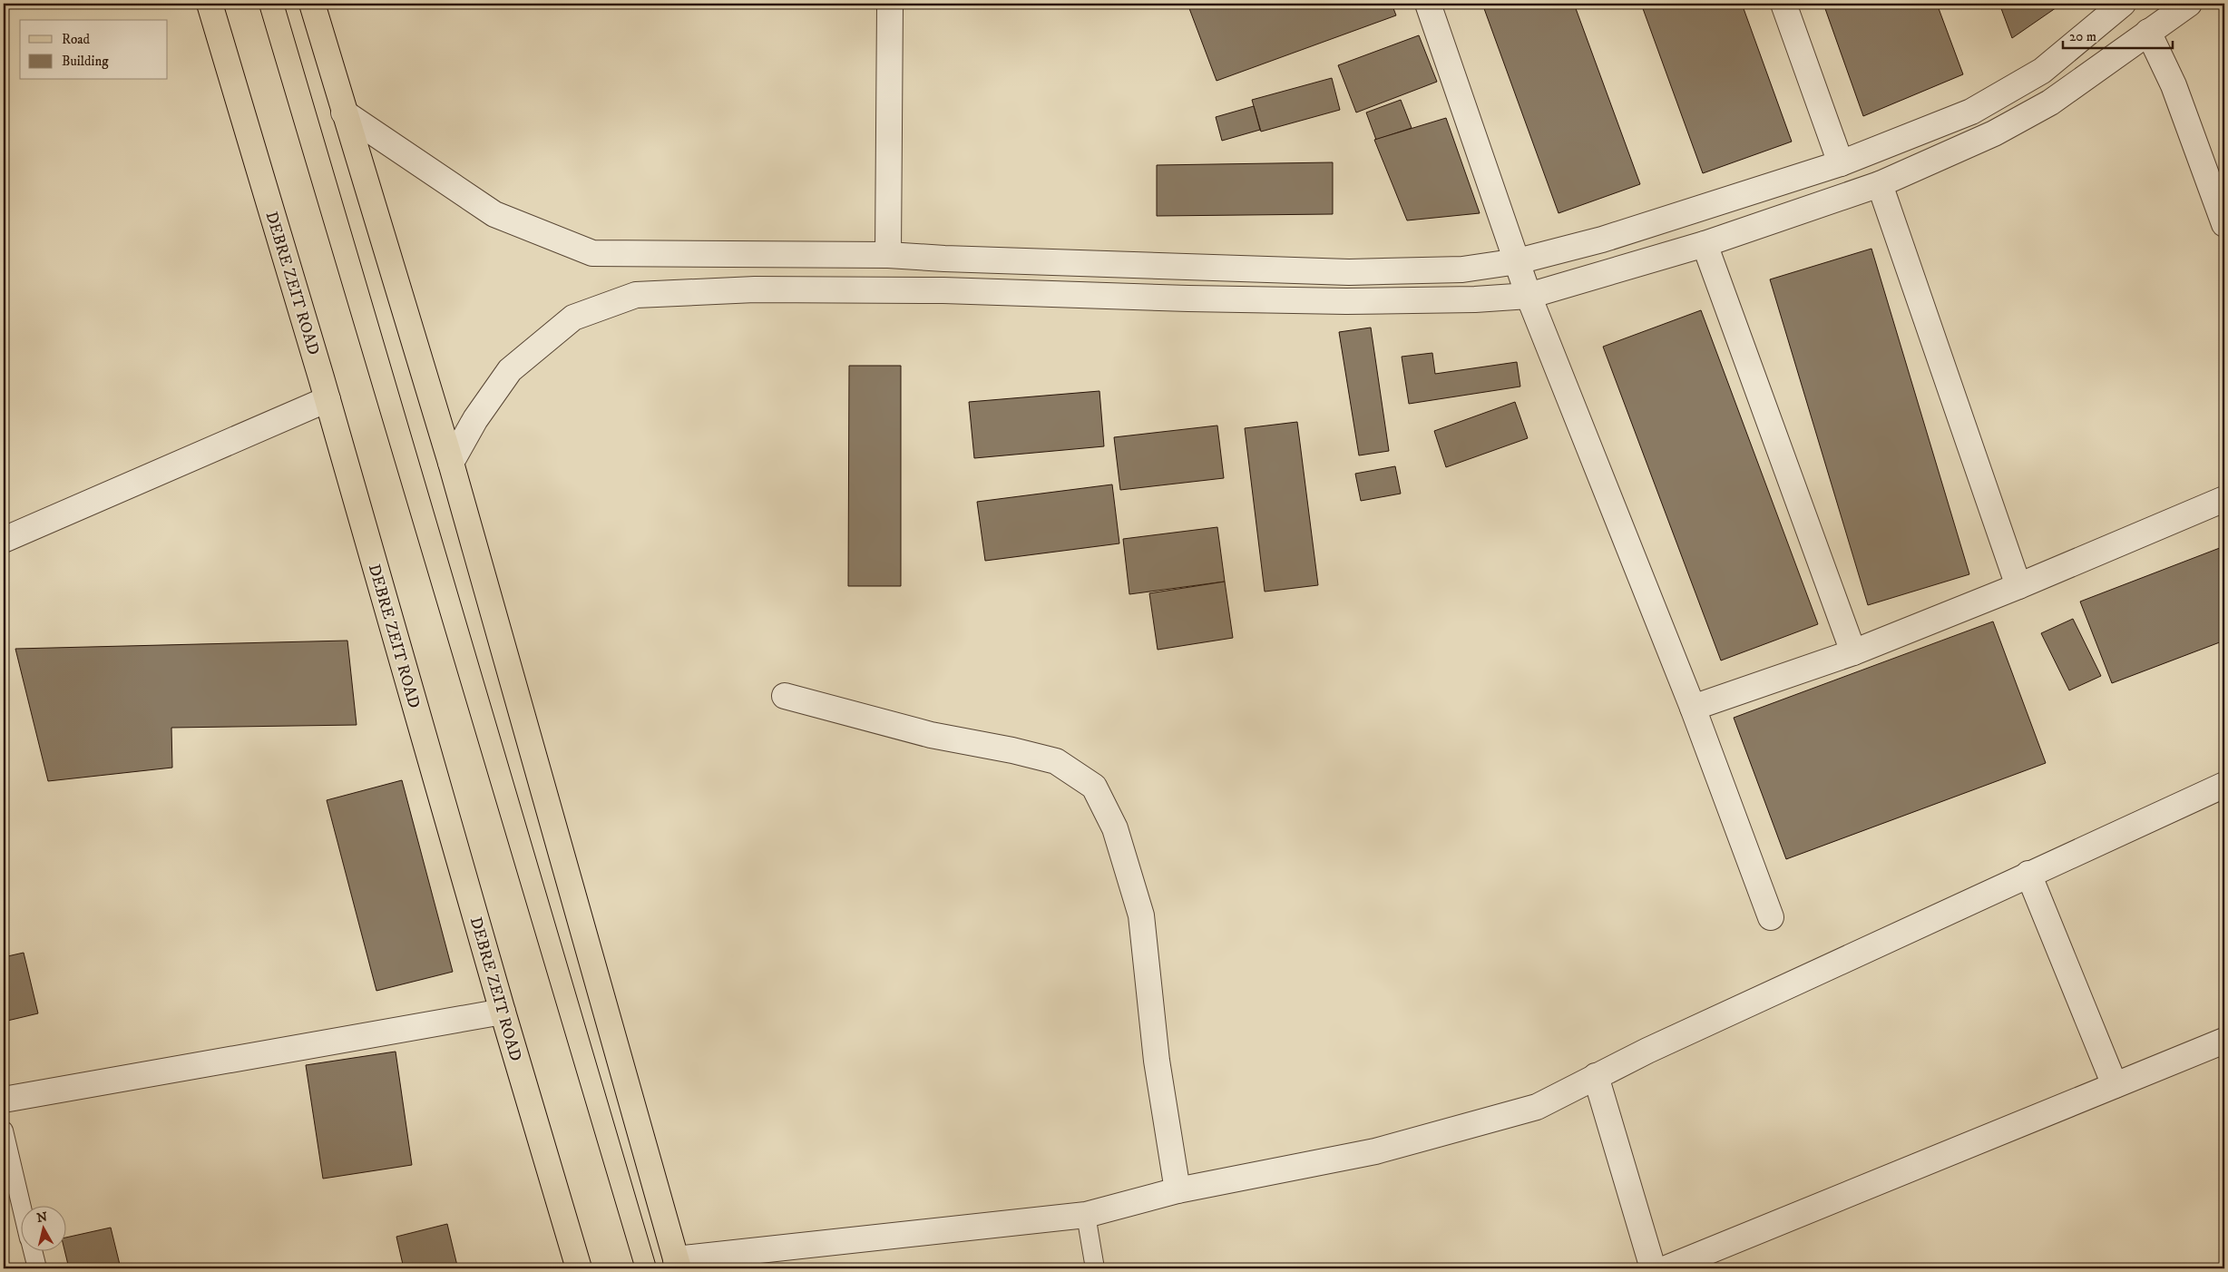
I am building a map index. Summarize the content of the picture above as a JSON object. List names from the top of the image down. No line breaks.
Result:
{"streets":{"main road":["DEBRE ZEIT ROAD"]},"legend":["Road","Building"],"scale_bar":"20 m","north":"top"}
